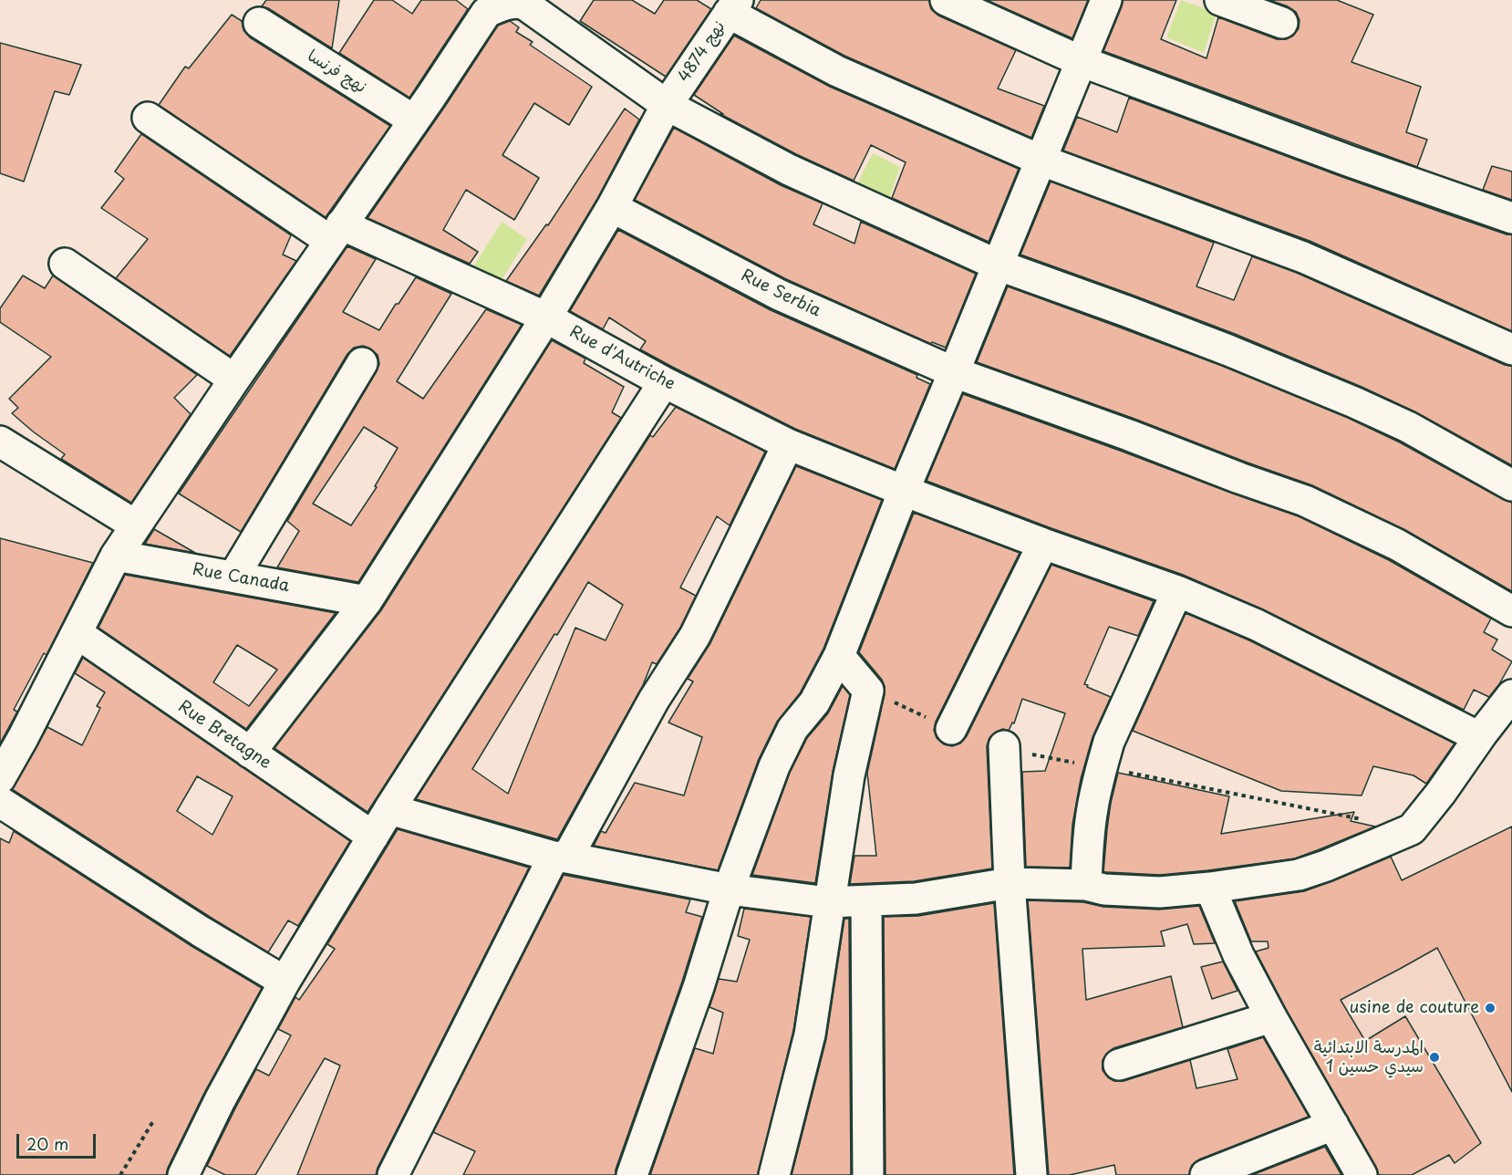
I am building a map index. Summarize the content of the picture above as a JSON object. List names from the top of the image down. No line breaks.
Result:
{"streets":{"street":["نهج 4874","نهج فرنسا","Rue Serbia","Rue d'Autriche","Rue Canada","Rue Bretagne"]},"crossings":[["نهج 4874","Rue Serbia"],["نهج 4874","Rue d'Autriche"],["نهج 4874","Rue Canada"],["نهج 4874","Rue Bretagne"]],"places":["usine de couture","المدرسة الابتدائية سيدي حسين 1"],"scale_bar":"20 m"}
